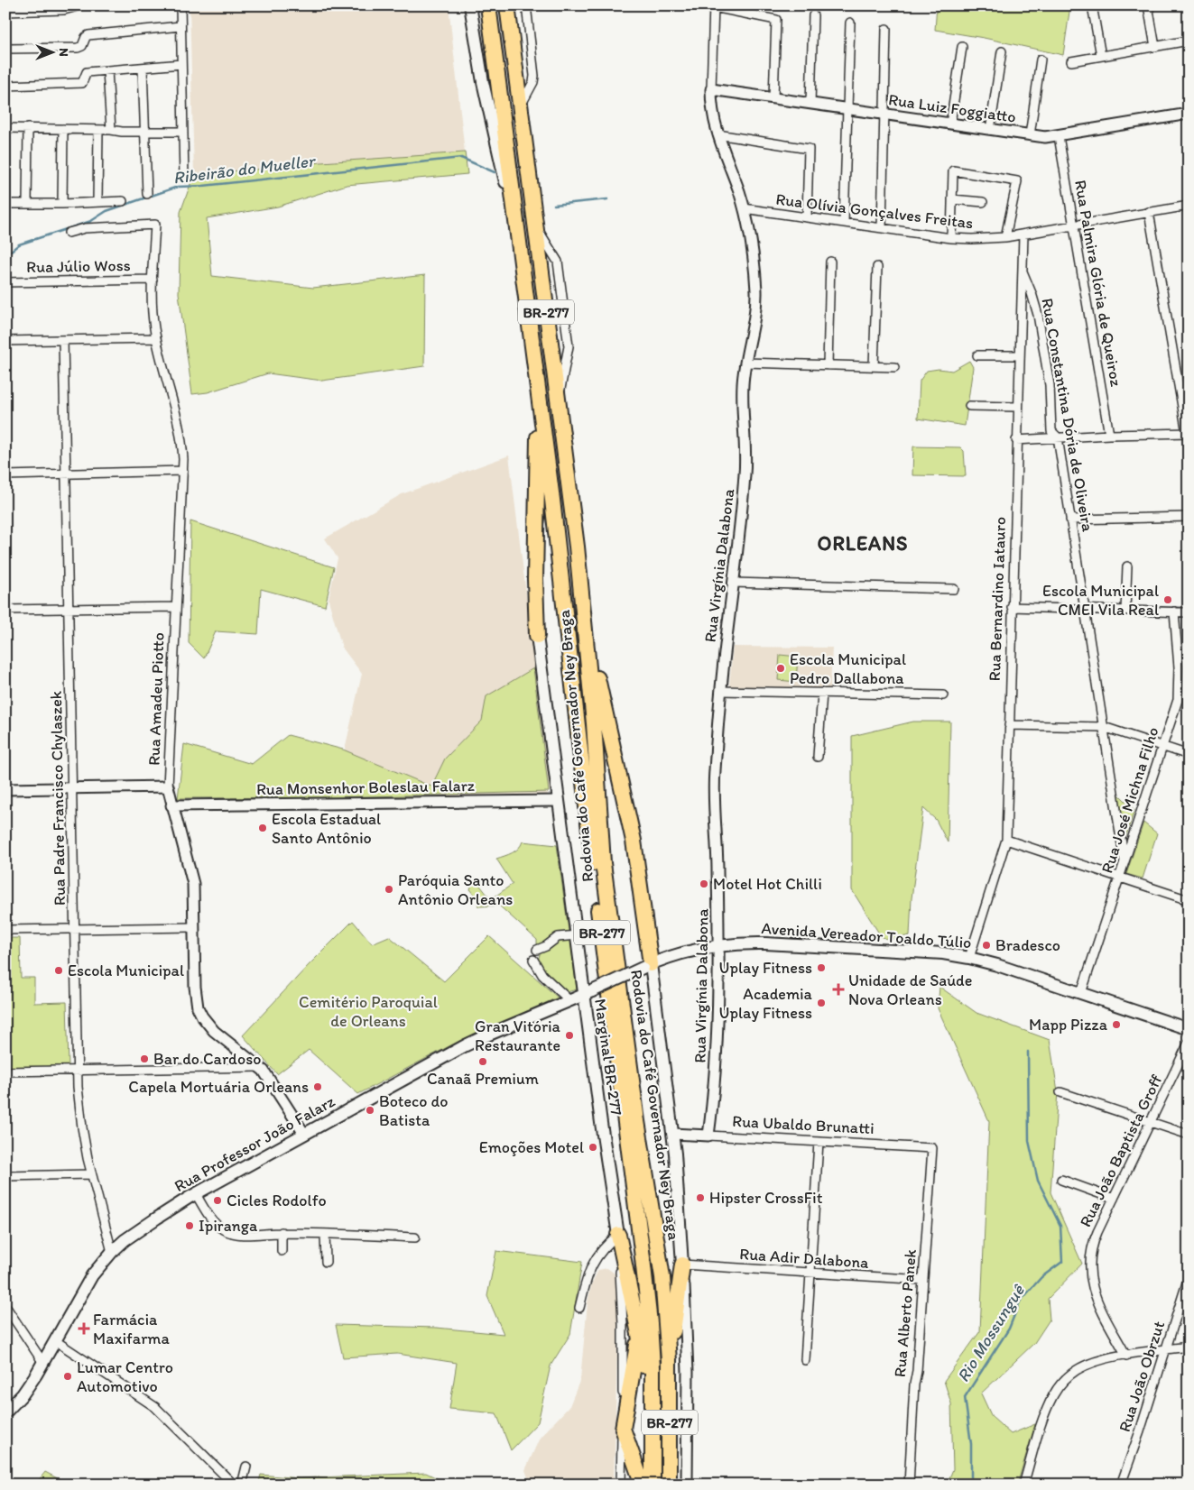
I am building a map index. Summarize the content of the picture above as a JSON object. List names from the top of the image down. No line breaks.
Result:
{"streets":{"highway":["BR-277","Rodovia do Café Governador Ney Braga"],"main road":["Avenida Vereador Toaldo Túlio","Marginal BR-277","Rua Professor João Falarz"],"street":["Rua Luiz Foggiatto","Rua Olívia Gonçalves Freitas","Rua Júlio Woss","Rua Palmira Glória de Queiroz","Rua Constantina Dória de Oliveira","Rua Virgínia Dalabona","Rua Bernardino Iatauro","Rua Amadeu Piotto","Rua Monsenhor Boleslau Falarz","Rua Padre Francisco Chylaszek","Rua José Michna Filho","Rua Ubaldo Brunatti","Rua João Baptista Groff","Rua Adir Dalabona","Rua Alberto Panek","Rua João Obrzut"]},"crossings":[["Rua Luiz Foggiatto","Rua Palmira Glória de Queiroz"],["Rua Luiz Foggiatto","Rua Virgínia Dalabona"],["Rua Olívia Gonçalves Freitas","Rua Palmira Glória de Queiroz"],["Rua Olívia Gonçalves Freitas","Rua Virgínia Dalabona"],["Rua Olívia Gonçalves Freitas","Rua Bernardino Iatauro"],["Rua Júlio Woss","Rua Amadeu Piotto"],["Rua Constantina Dória de Oliveira","Rua Bernardino Iatauro"],["Rua Constantina Dória de Oliveira","Rua José Michna Filho"],["Rua Virgínia Dalabona","Avenida Vereador Toaldo Túlio"],["Rua Virgínia Dalabona","Rua Ubaldo Brunatti"],["Rua Bernardino Iatauro","Avenida Vereador Toaldo Túlio"],["Rua Amadeu Piotto","Rua Monsenhor Boleslau Falarz"],["Rua Amadeu Piotto","Rua Professor João Falarz"],["Rua Monsenhor Boleslau Falarz","Marginal BR-277"],["Rua Padre Francisco Chylaszek","Rua Professor João Falarz"],["Rua José Michna Filho","Avenida Vereador Toaldo Túlio"],["Avenida Vereador Toaldo Túlio","Marginal BR-277"],["Avenida Vereador Toaldo Túlio","Rua Professor João Falarz"],["Marginal BR-277","Rua Professor João Falarz"],["Rua Ubaldo Brunatti","Rua Alberto Panek"],["Rua Adir Dalabona","Rua Alberto Panek"]],"districts":["ORLEANS"],"water":["Ribeirão do Mueller","Rio Mossunguê"],"parks":["Cemitério Paroquial de Orleans"],"places":{"other":["Escola Municipal CMEI Vila Real","Escola Municipal Pedro Dallabona","Escola Estadual Santo Antônio","Motel Hot Chilli","Paróquia Santo Antônio Orleans","Bradesco","Uplay Fitness","Escola Municipal","Academia Uplay Fitness","Mapp Pizza","Gran Vitória Restaurante","Bar do Cardoso","Canaã Premium","Capela Mortuária Orleans","Boteco do Batista","Emoções Motel","Hipster CrossFit","Cicles Rodolfo","Ipiranga","Lumar Centro Automotivo"],"health":["Unidade de Saúde Nova Orleans","Farmácia Maxifarma"]},"north":"right"}
